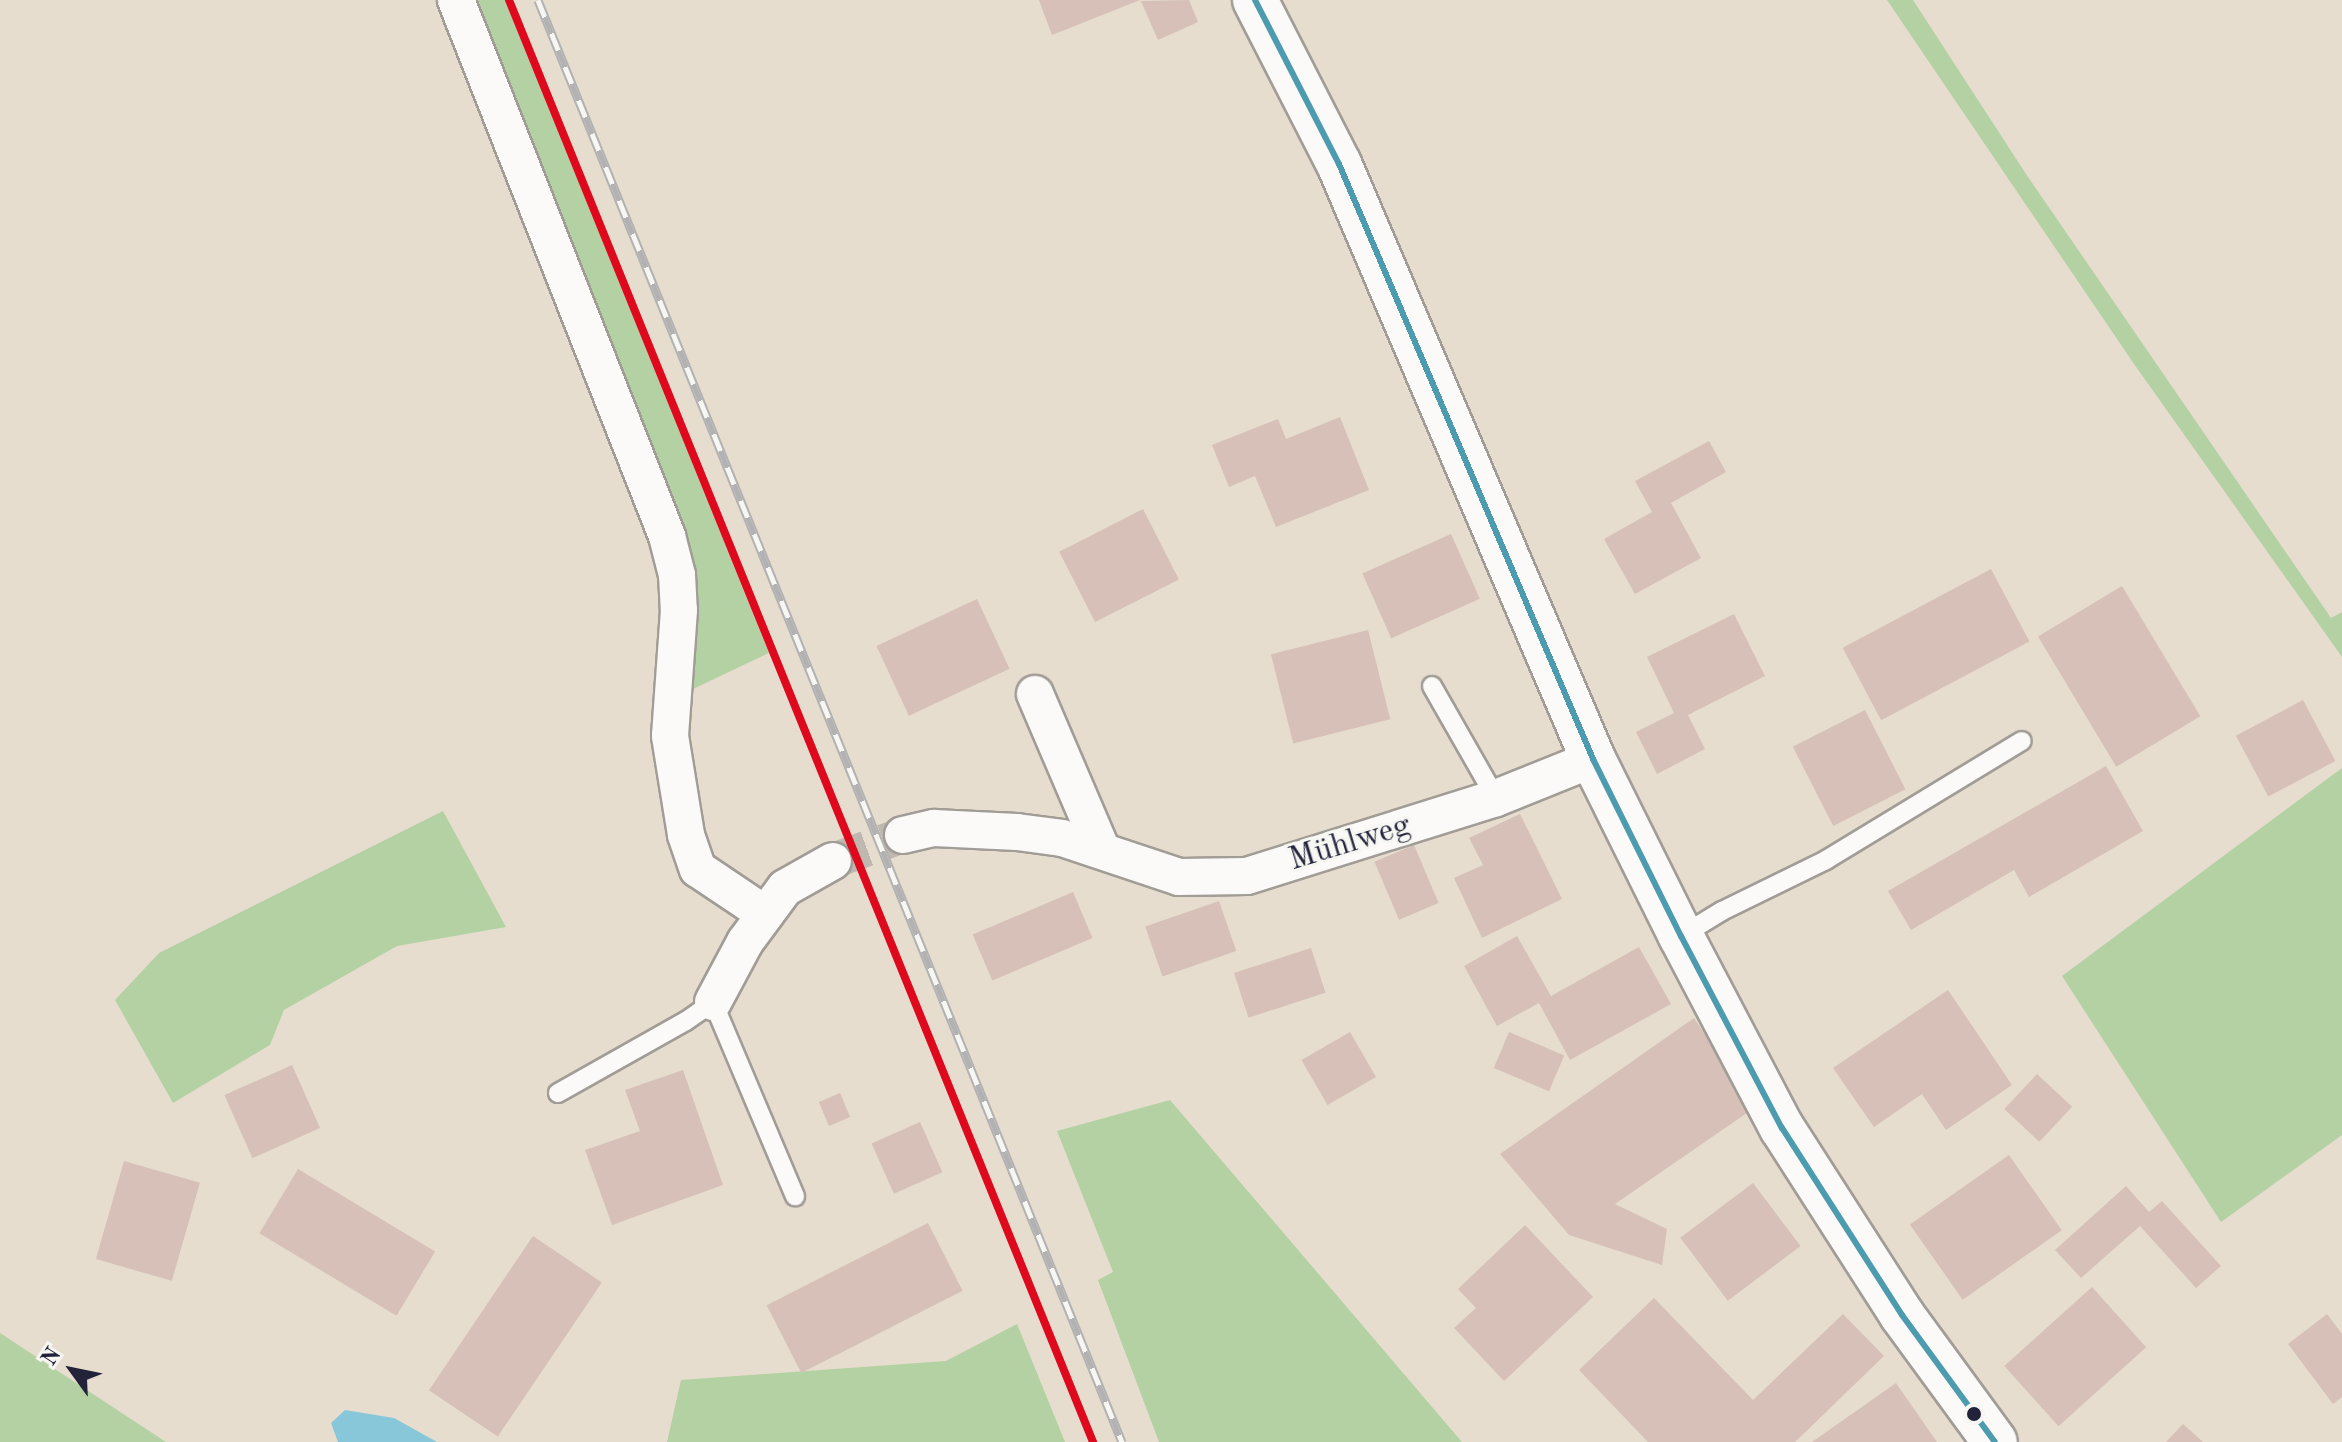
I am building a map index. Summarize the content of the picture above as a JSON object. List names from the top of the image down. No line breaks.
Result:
{"streets":{"street":["Mühlweg"]},"north":"top left"}
